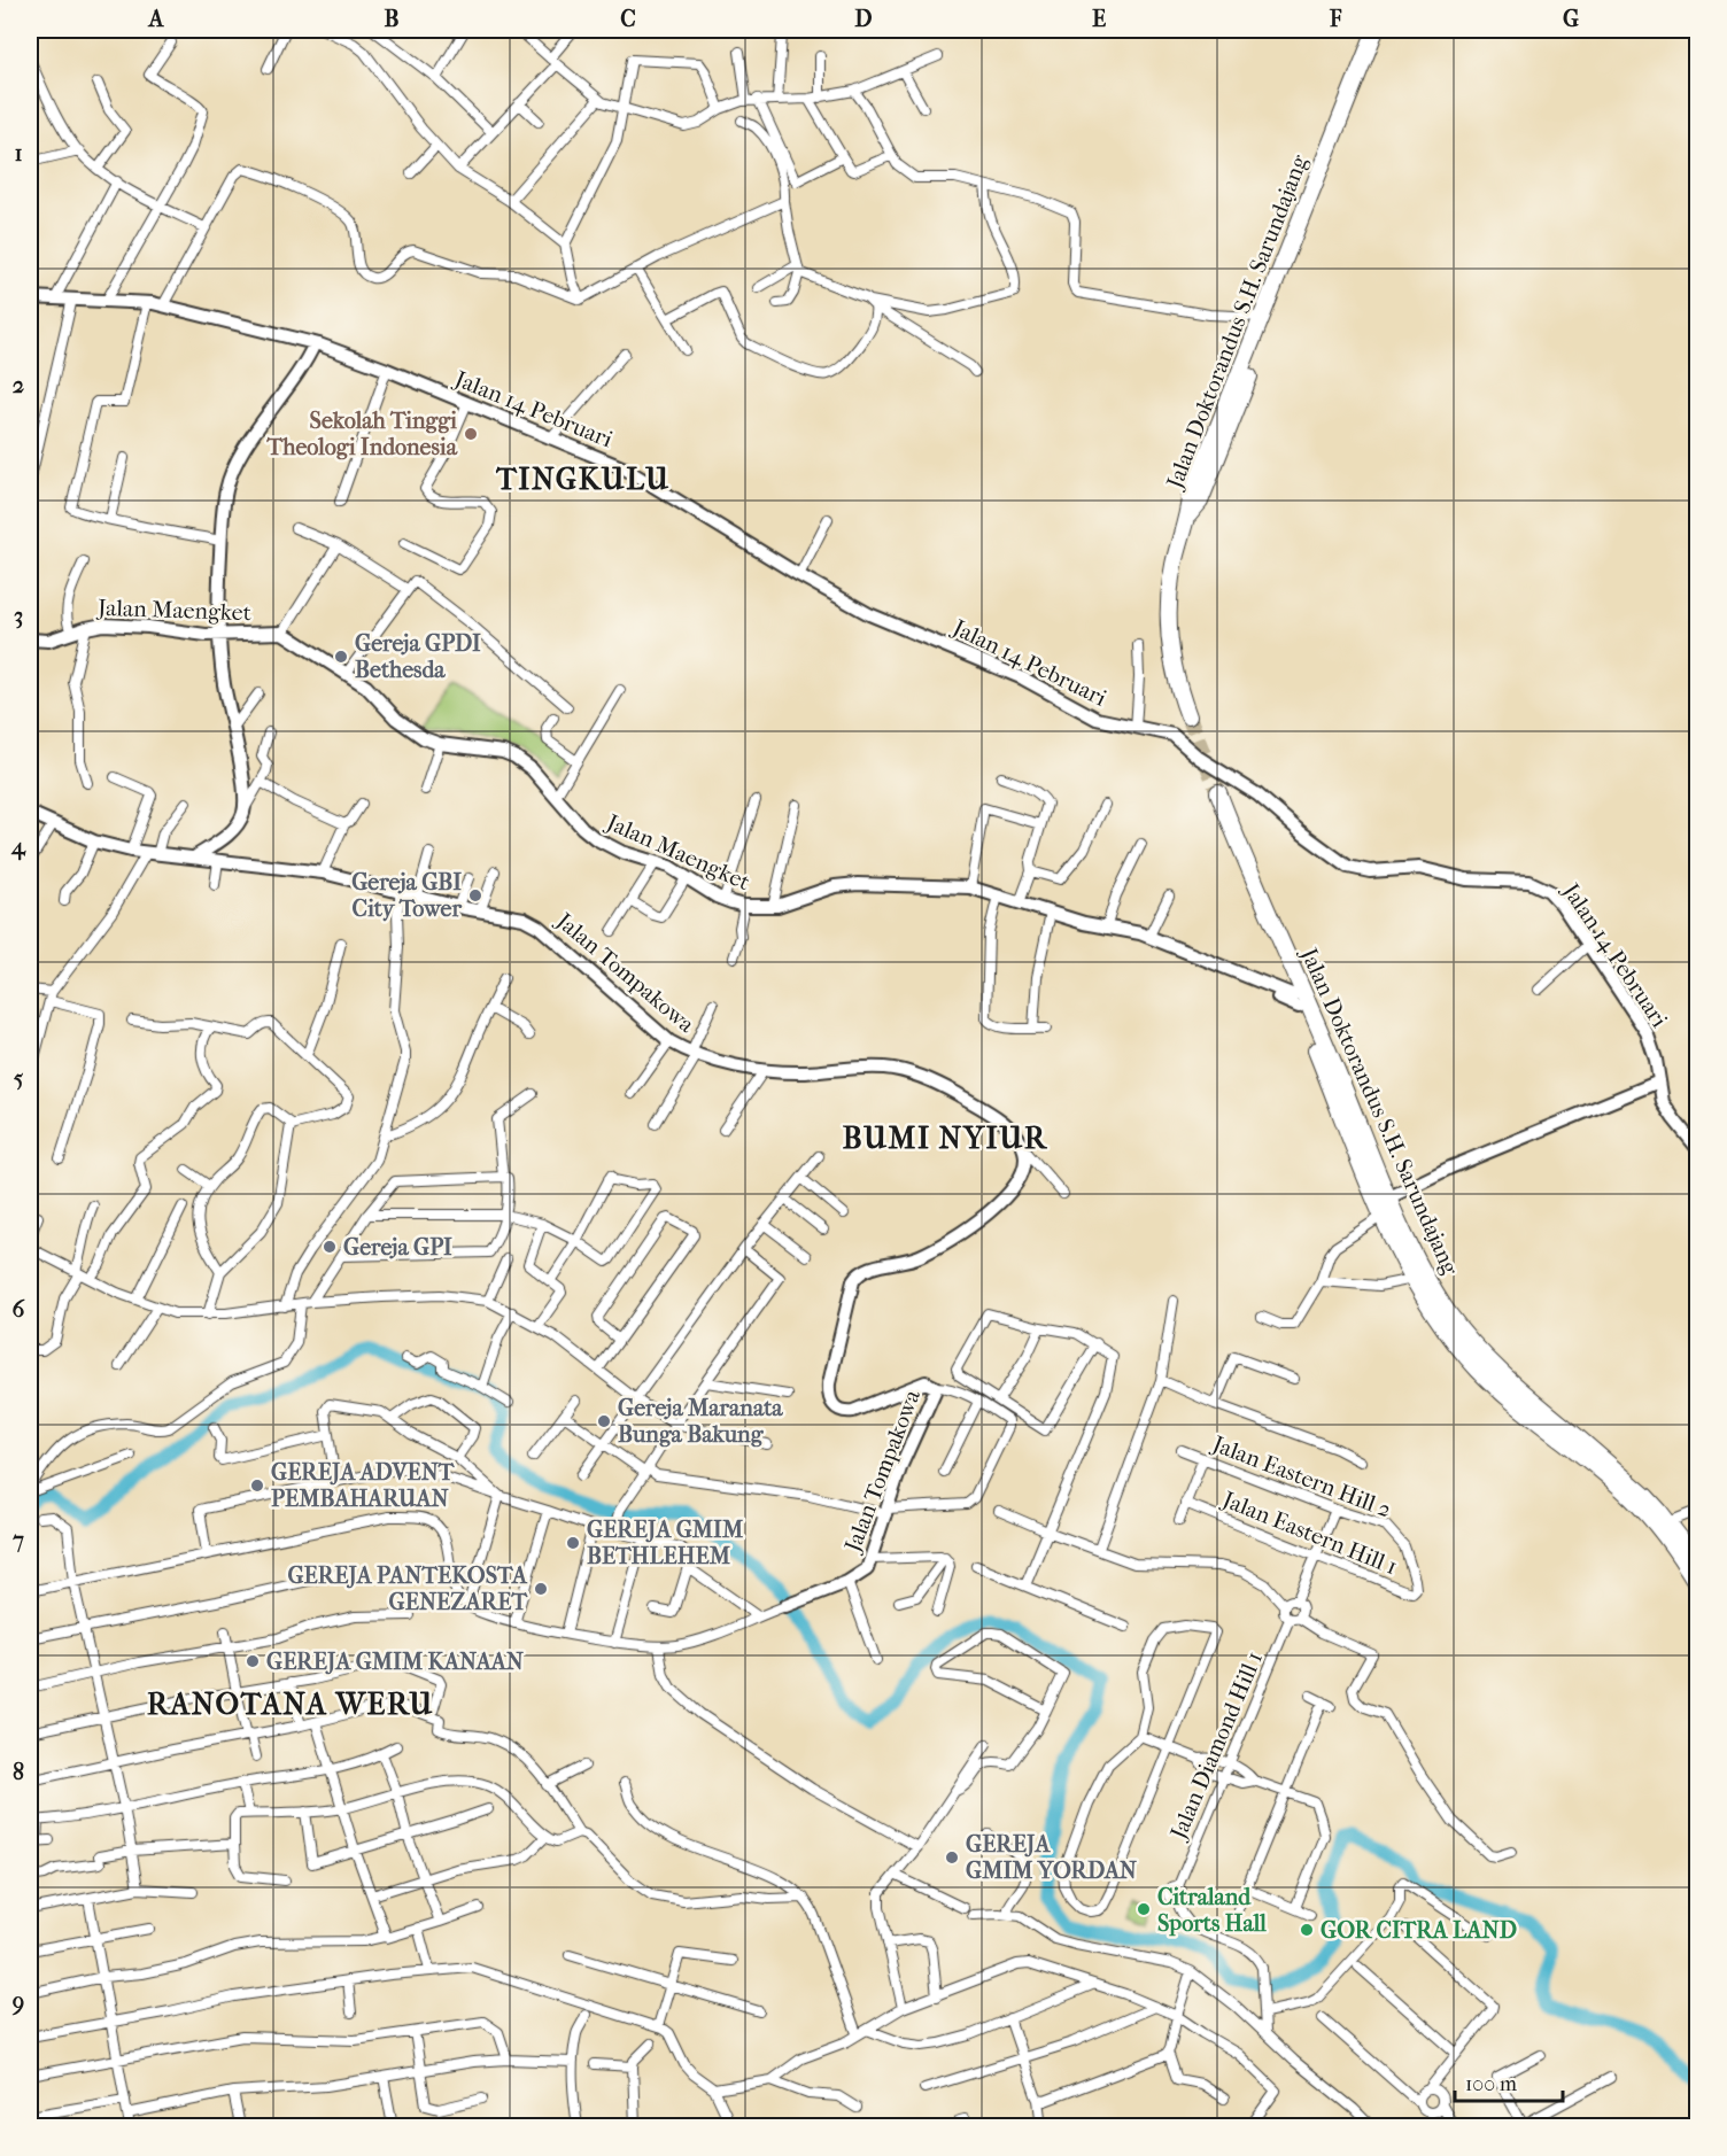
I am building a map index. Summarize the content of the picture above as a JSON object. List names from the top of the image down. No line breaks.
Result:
{"streets":{"highway":["Jalan Doktorandus S.H. Sarundajang"],"street":["Jalan 14 Pebruari","Jalan Maengket","Jalan Tompakowa","Jalan Eastern Hill 2","Jalan Eastern Hill 1","Jalan Diamond Hill 1"]},"crossings":[["Jalan Eastern Hill 2","Jalan Eastern Hill 1"]],"districts":["TINGKULU","BUMI NYIUR","RANOTANA WERU"],"places":["Sekolah Tinggi Theologi Indonesia","Gereja GPDI Bethesda","Gereja GBI City Tower","Gereja GPI","Gereja Maranata Bunga Bakung","GEREJA ADVENT PEMBAHARUAN","GEREJA GMIM BETHLEHEM","GEREJA PANTEKOSTA GENEZARET","GEREJA GMIM KANAAN","GEREJA GMIM YORDAN","Citraland Sports Hall","GOR CITRA LAND"],"scale_bar":"100 m","grid":{"columns":["A","B","C","D","E","F","G"],"rows":["1","2","3","4","5","6","7","8","9"]}}
